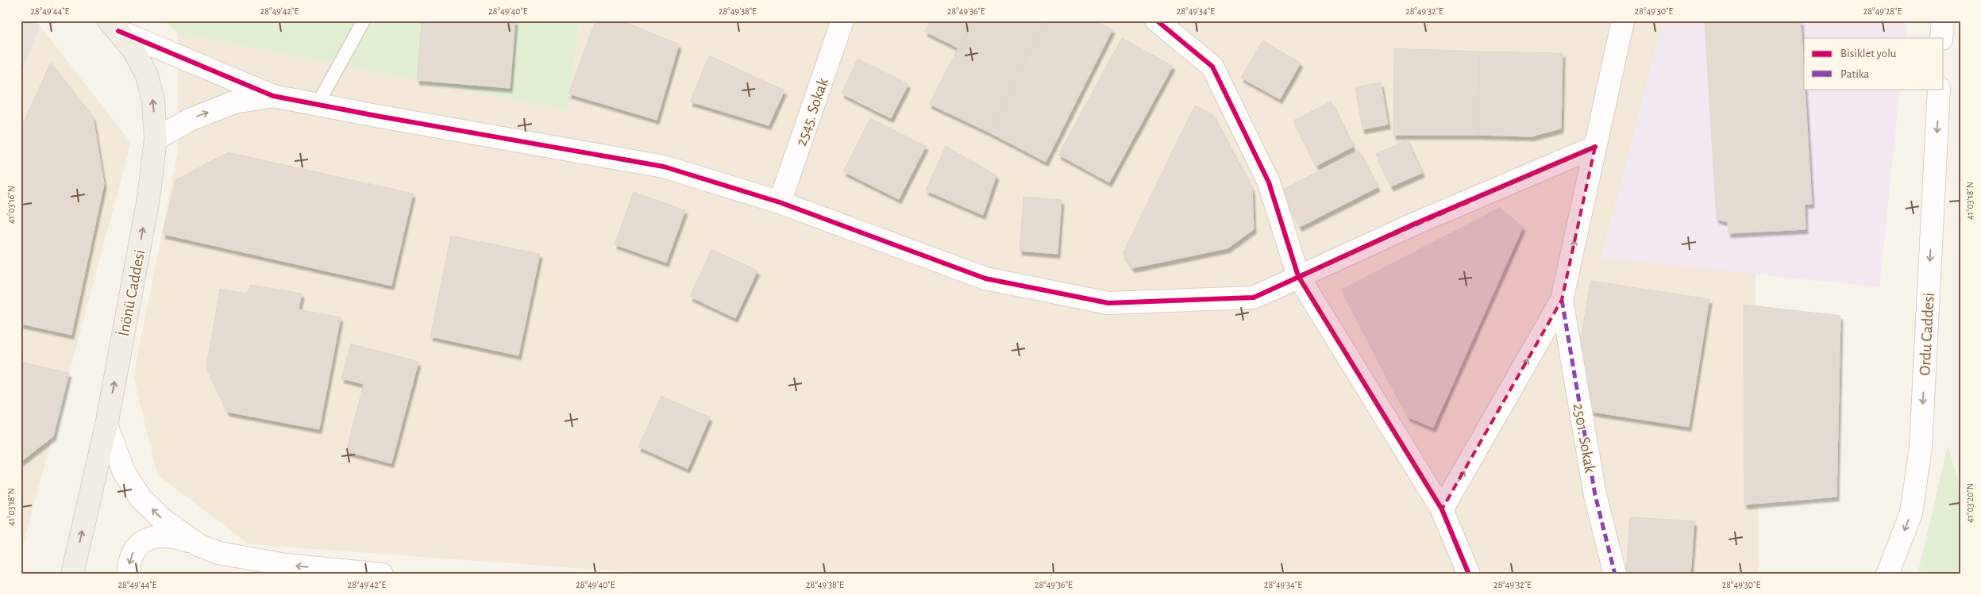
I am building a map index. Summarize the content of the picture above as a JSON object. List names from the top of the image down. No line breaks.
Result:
{"streets":{"main road":["İnönü Caddesi"],"street":["2545. Sokak","Ordu Caddesi","2501. Sokak"]},"one_way":["İnönü Caddesi","Ordu Caddesi"],"legend":["Bisiklet yolu","Patika"],"coordinates":["28°49'44\"E","28°49'42\"E","28°49'40\"E","28°49'38\"E","28°49'36\"E","28°49'34\"E","28°49'32\"E","28°49'30\"E","28°49'28\"E","41°03'18\"N","41°03'16\"N","41°03'20\"N"]}
